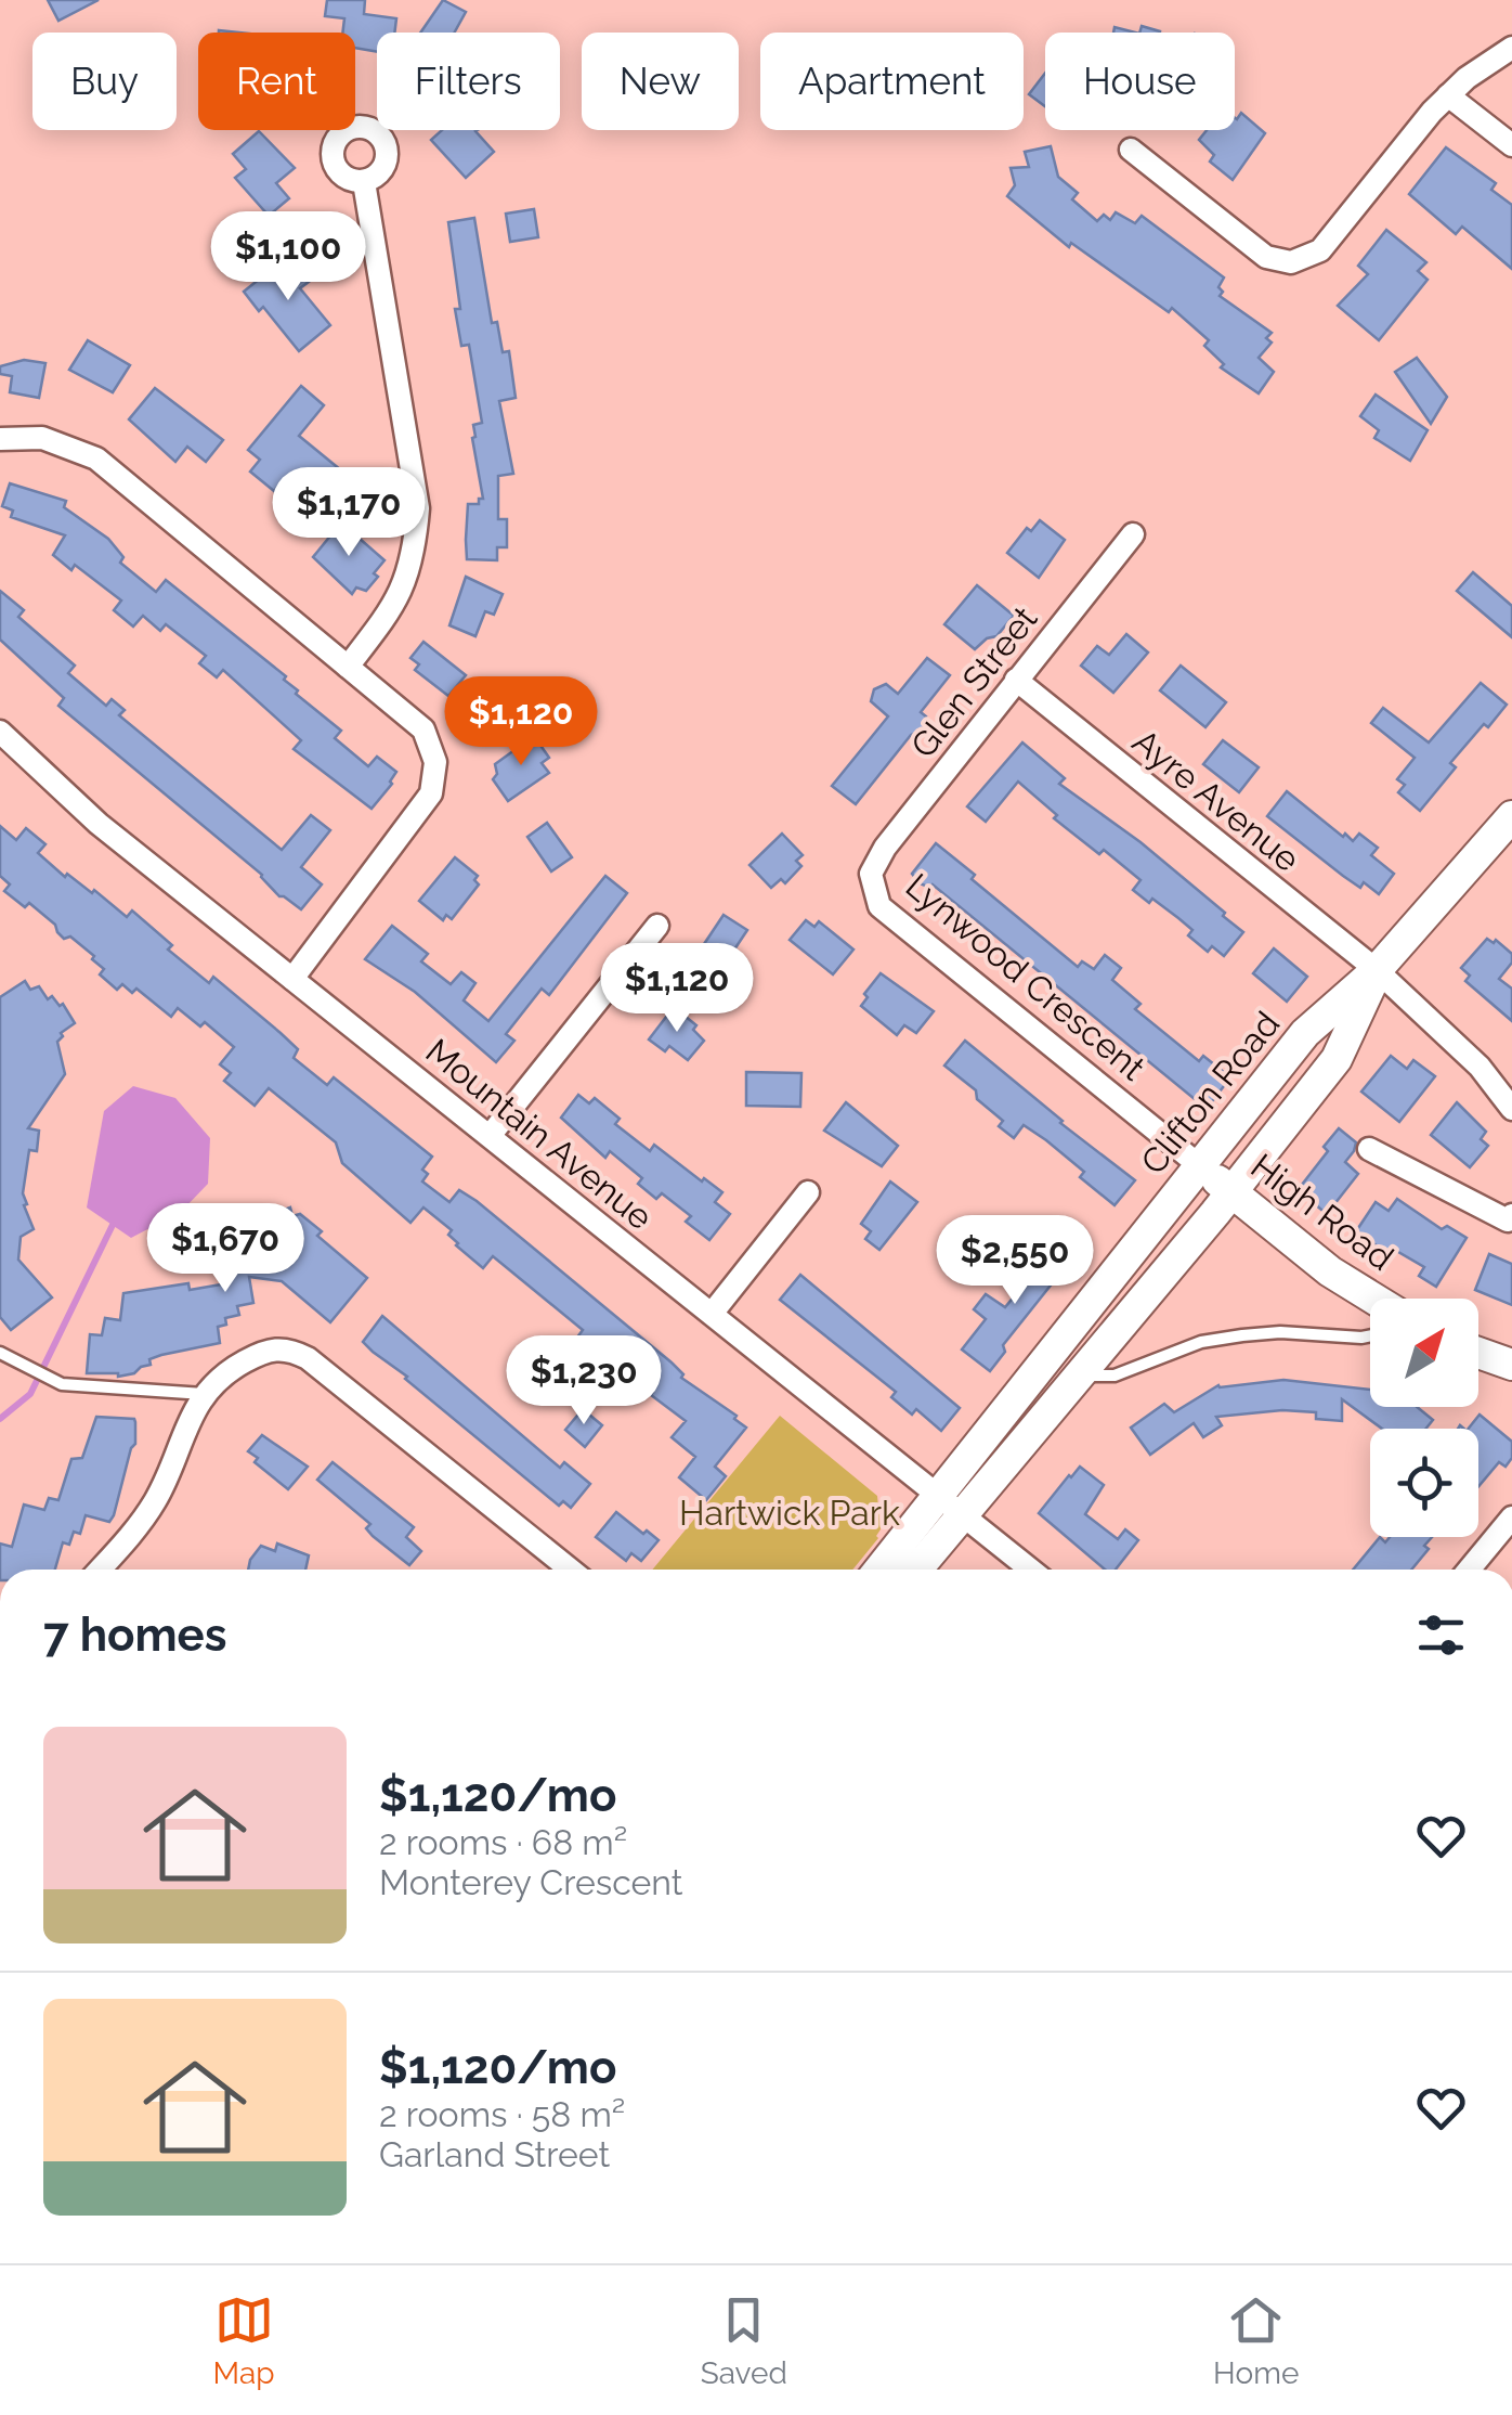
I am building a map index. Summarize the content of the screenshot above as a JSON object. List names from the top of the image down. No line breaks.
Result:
{"streets":{"main road":["Clifton Road","High Road"],"street":["Glen Street","Ayre Avenue","Lynwood Crescent","Mountain Avenue"]},"crossings":[["Glen Street","Ayre Avenue"],["Glen Street","Lynwood Crescent"],["Ayre Avenue","Clifton Road"],["Lynwood Crescent","Clifton Road"],["Lynwood Crescent","High Road"],["Clifton Road","Mountain Avenue"],["Clifton Road","High Road"]],"parks":["Hartwick Park"],"north":"top right","page":{"chip":["Buy","Rent","Filters","New","Apartment","House"],"price":["$1,100","$1,170","$1,120","$1,120","$1,670","$2,550","$1,230"],"heading":"7 homes","list":[{"name":"$1,120/mo","note":"2 rooms · 68 m² · Monterey Crescent"},{"name":"$1,120/mo","note":"2 rooms · 58 m² · Garland Street"}],"tabs":["Map","Saved","Home"]}}
